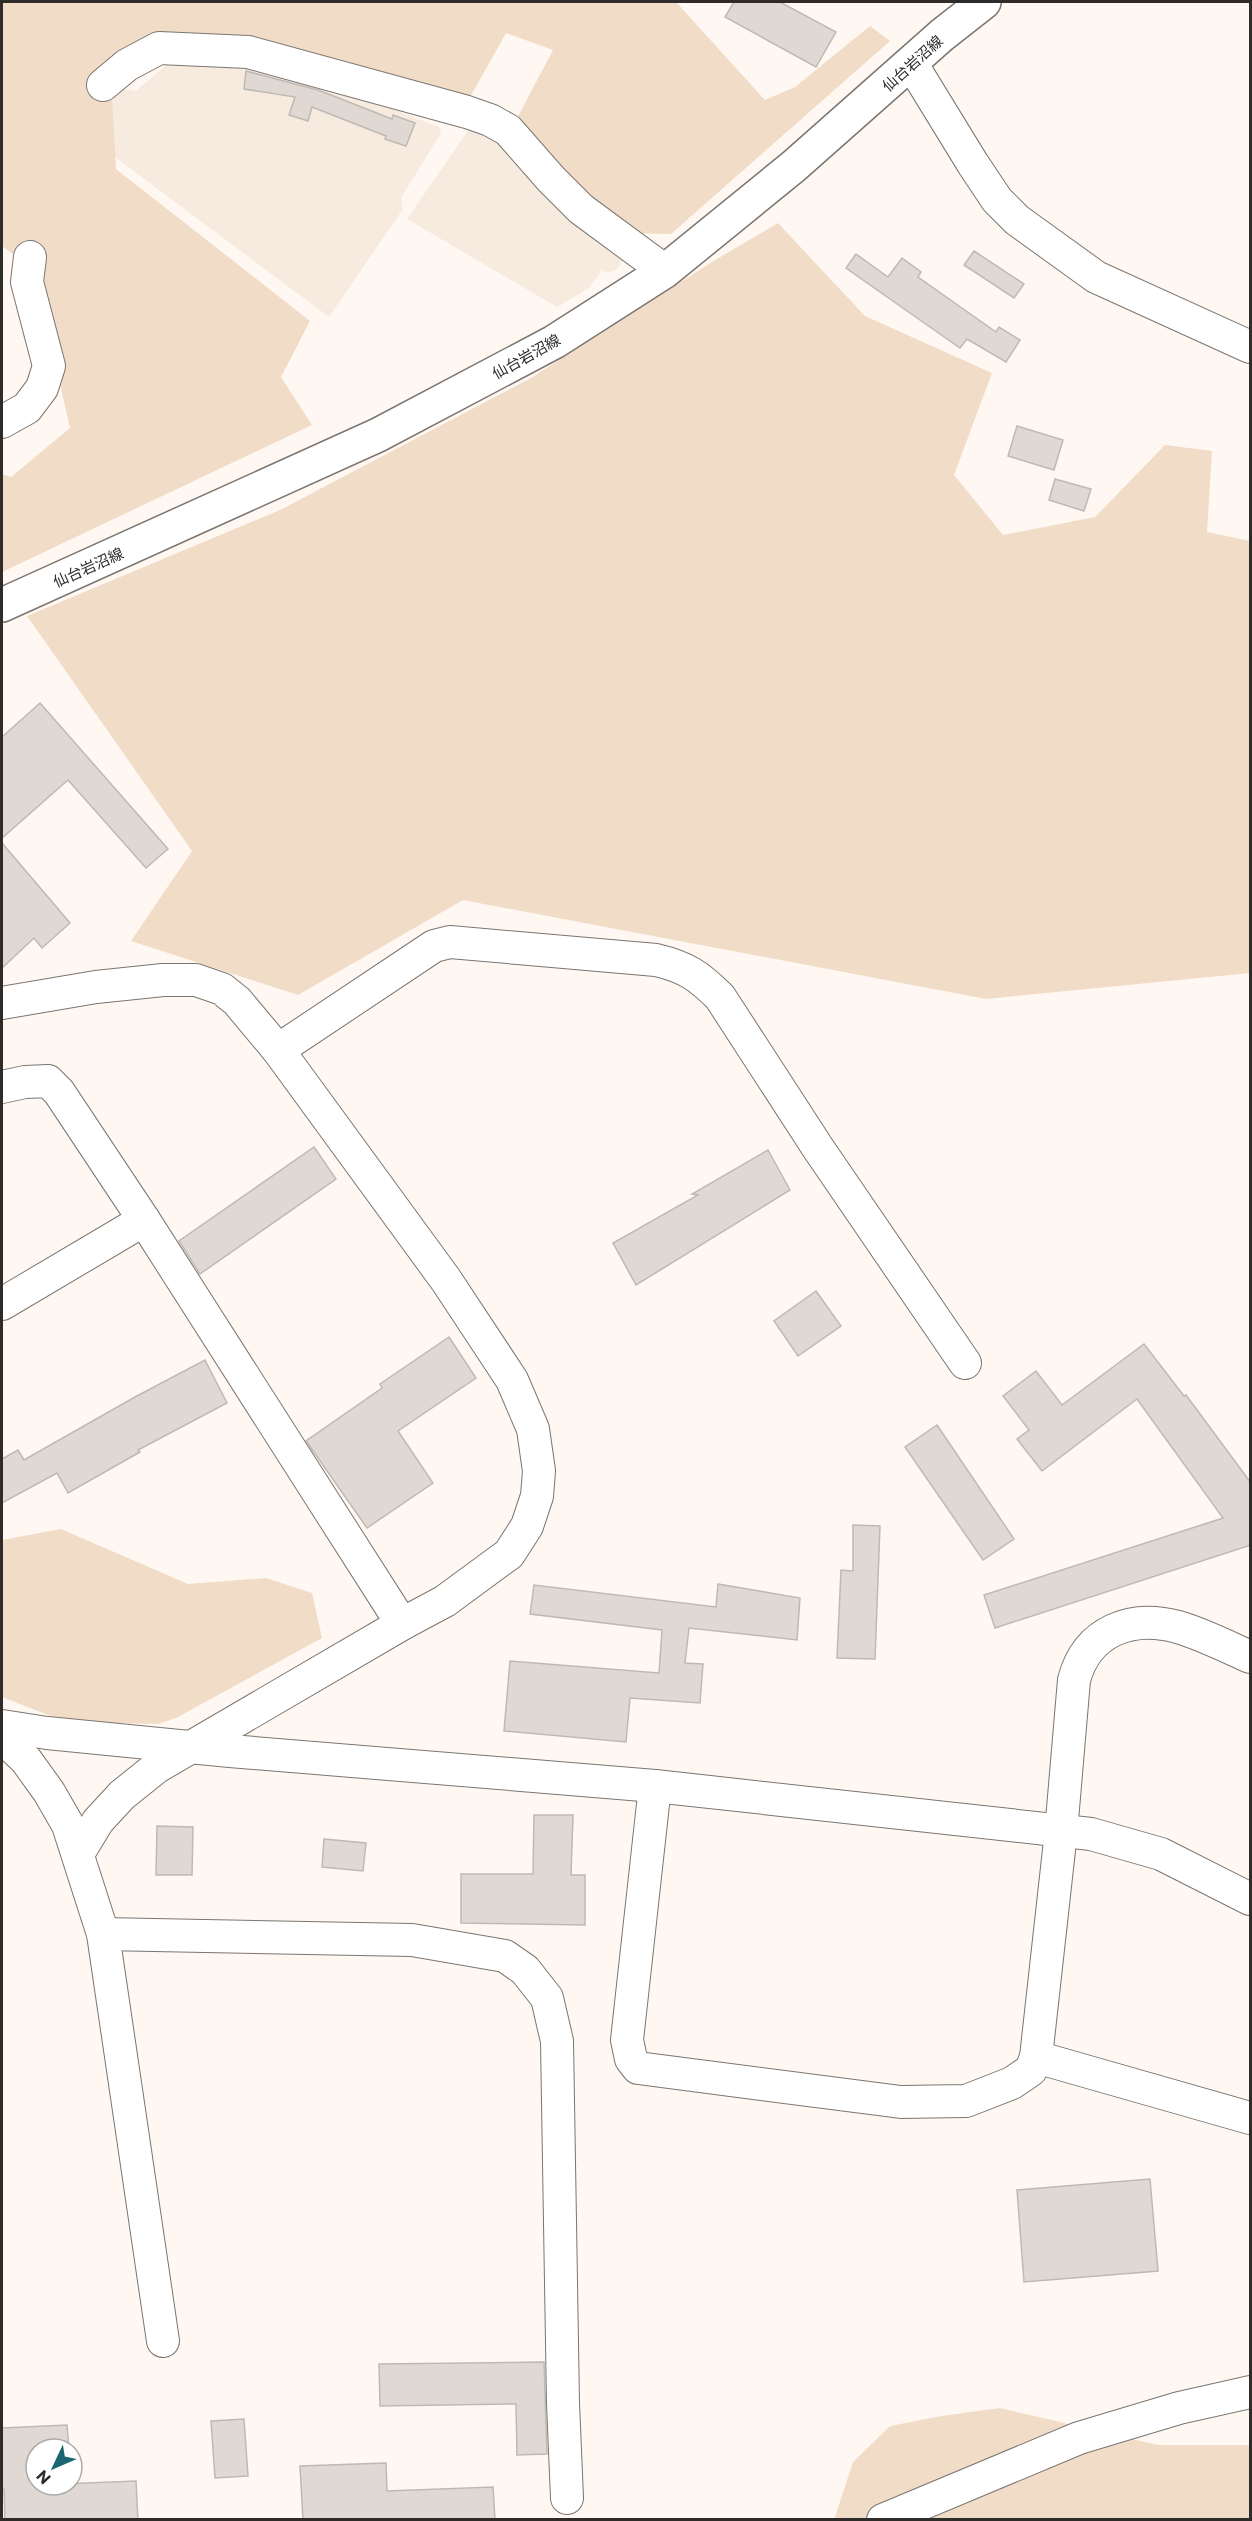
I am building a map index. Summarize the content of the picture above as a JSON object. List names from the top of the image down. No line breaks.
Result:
{"streets":{"main road":["仙台岩沼線"]},"north":"bottom left"}
